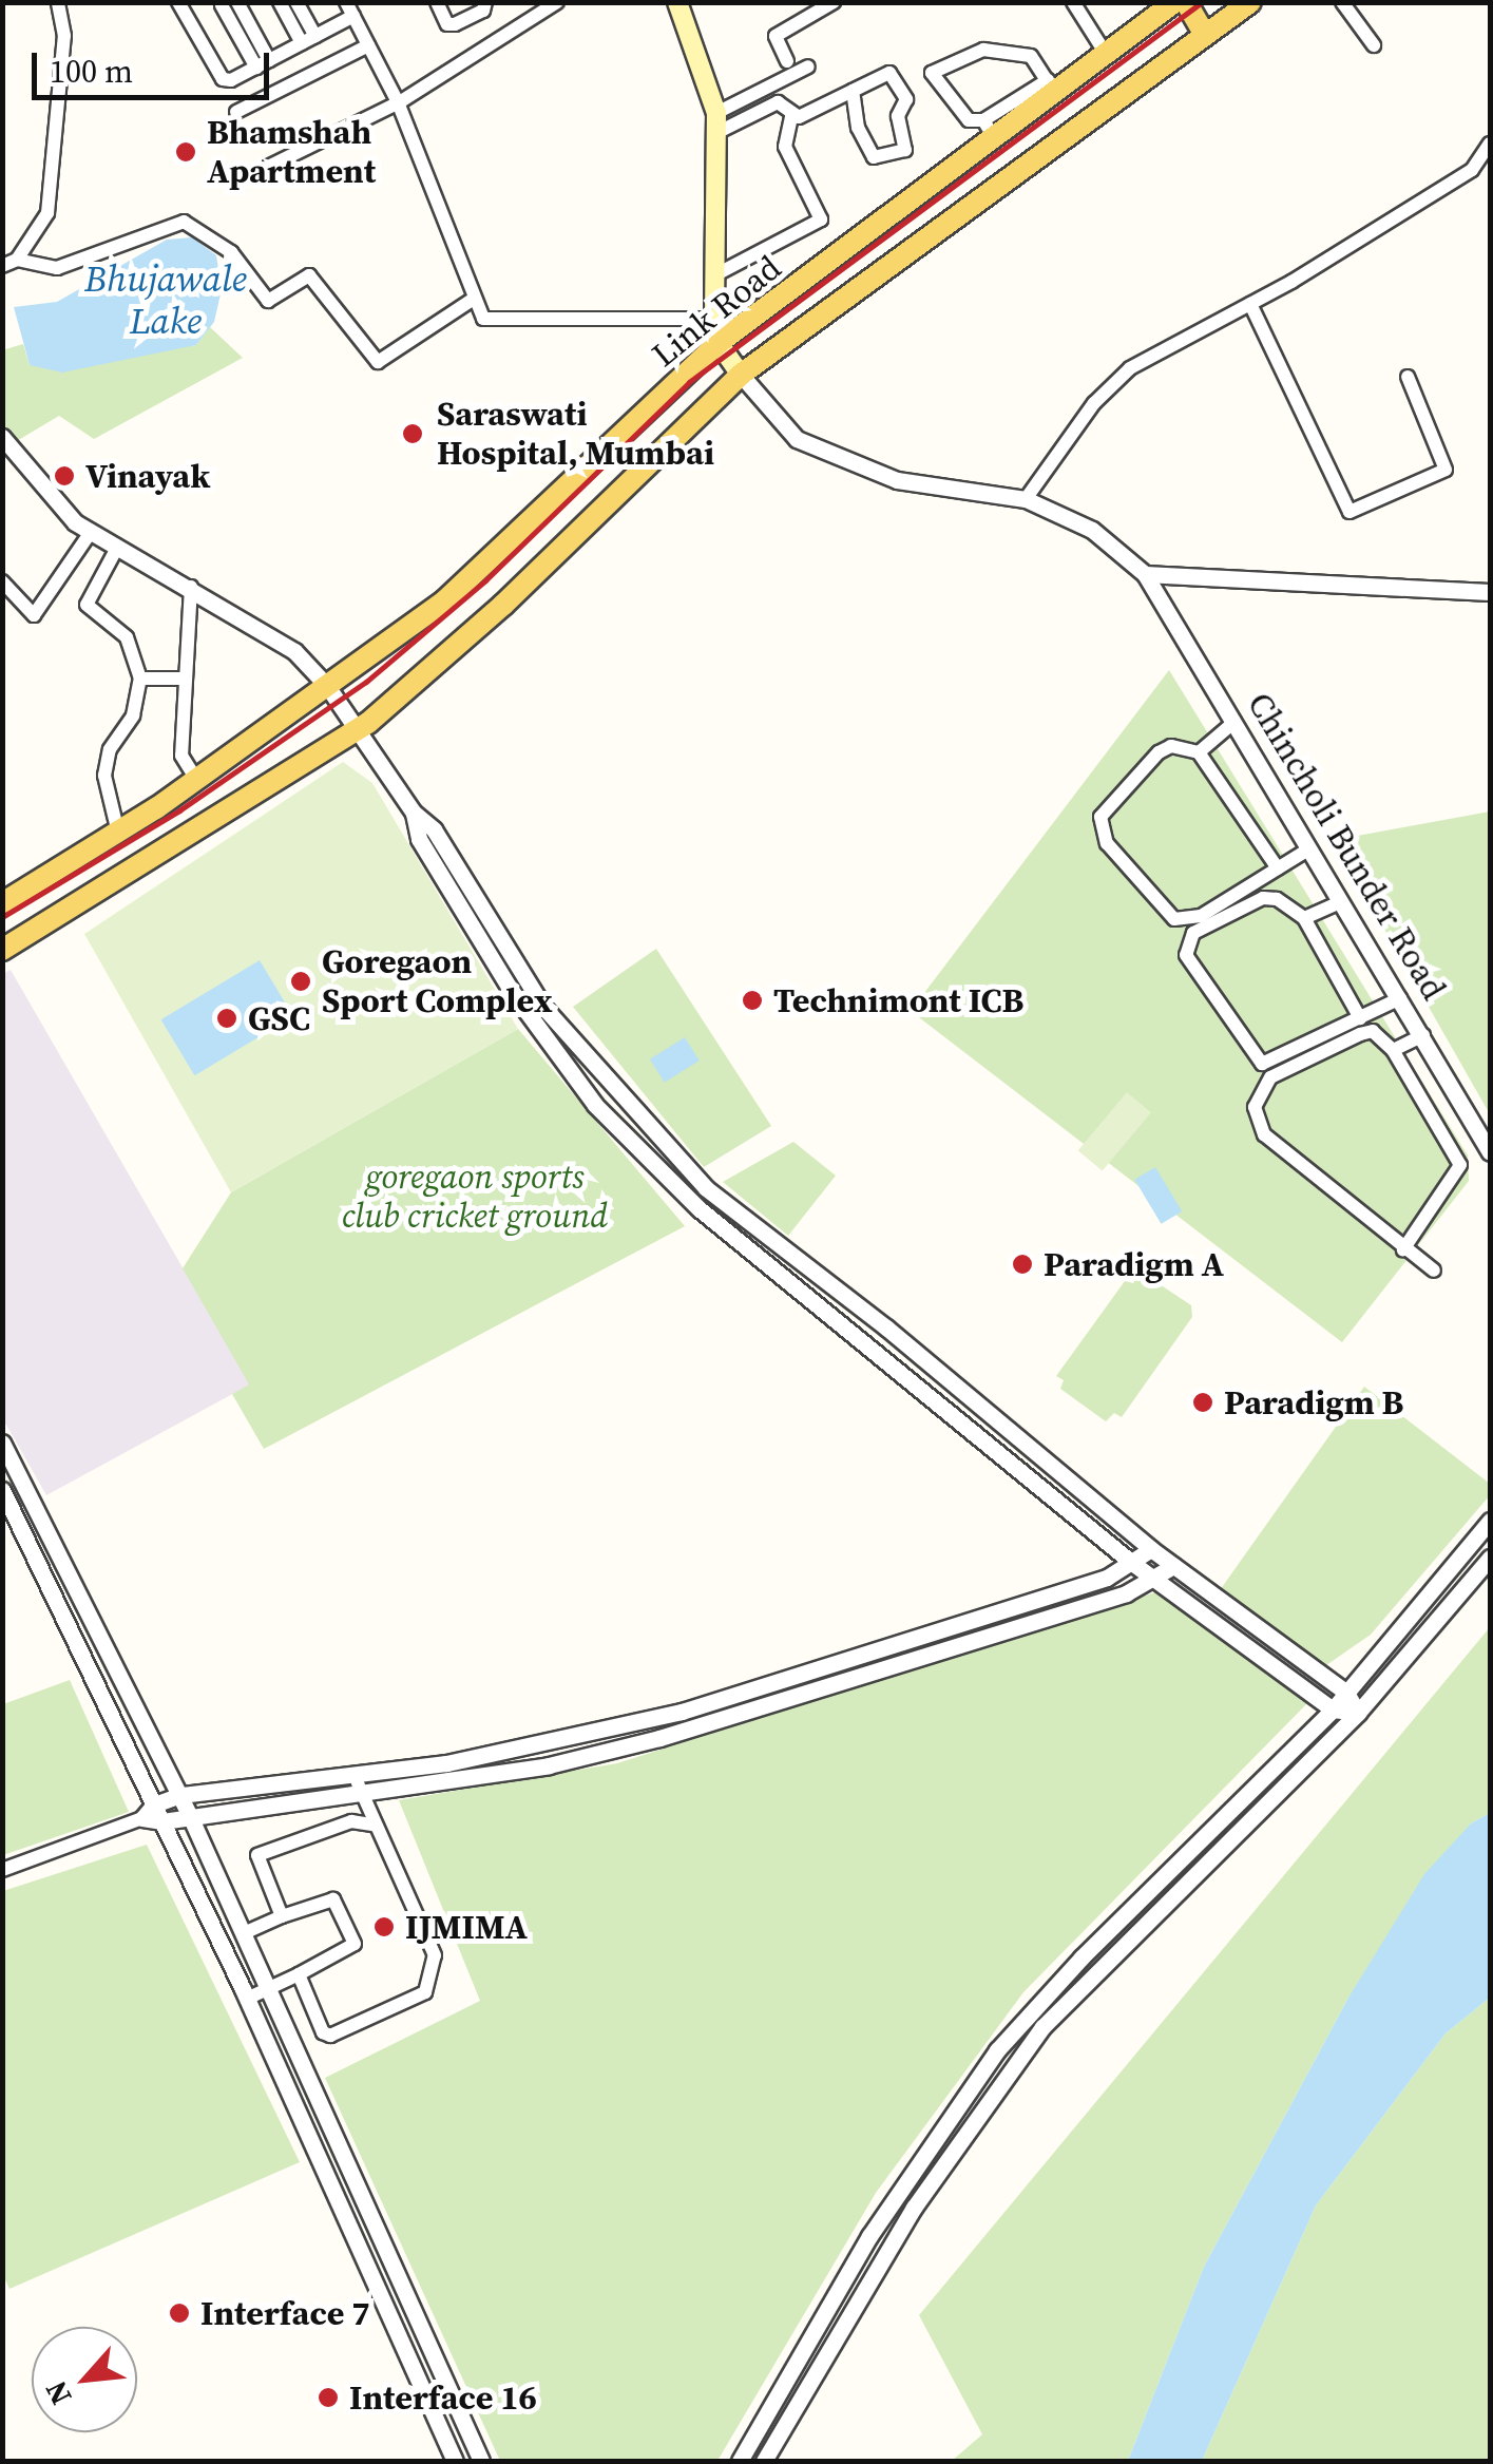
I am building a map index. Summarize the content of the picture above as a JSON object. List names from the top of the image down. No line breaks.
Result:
{"streets":{"main road":["Link Road","Chincholi Bunder Road"]},"crossings":[["Link Road","Chincholi Bunder Road"]],"water":["Bhujawale Lake"],"parks":["goregaon sports club cricket ground"],"places":["Bhamshah Apartment","Saraswati Hospital, Mumbai","Vinayak","Goregaon Sport Complex","Technimont ICB","GSC","Paradigm A","Paradigm B","IJMIMA","Interface 7","Interface 16"],"scale_bar":"100 m","north":"bottom left"}
